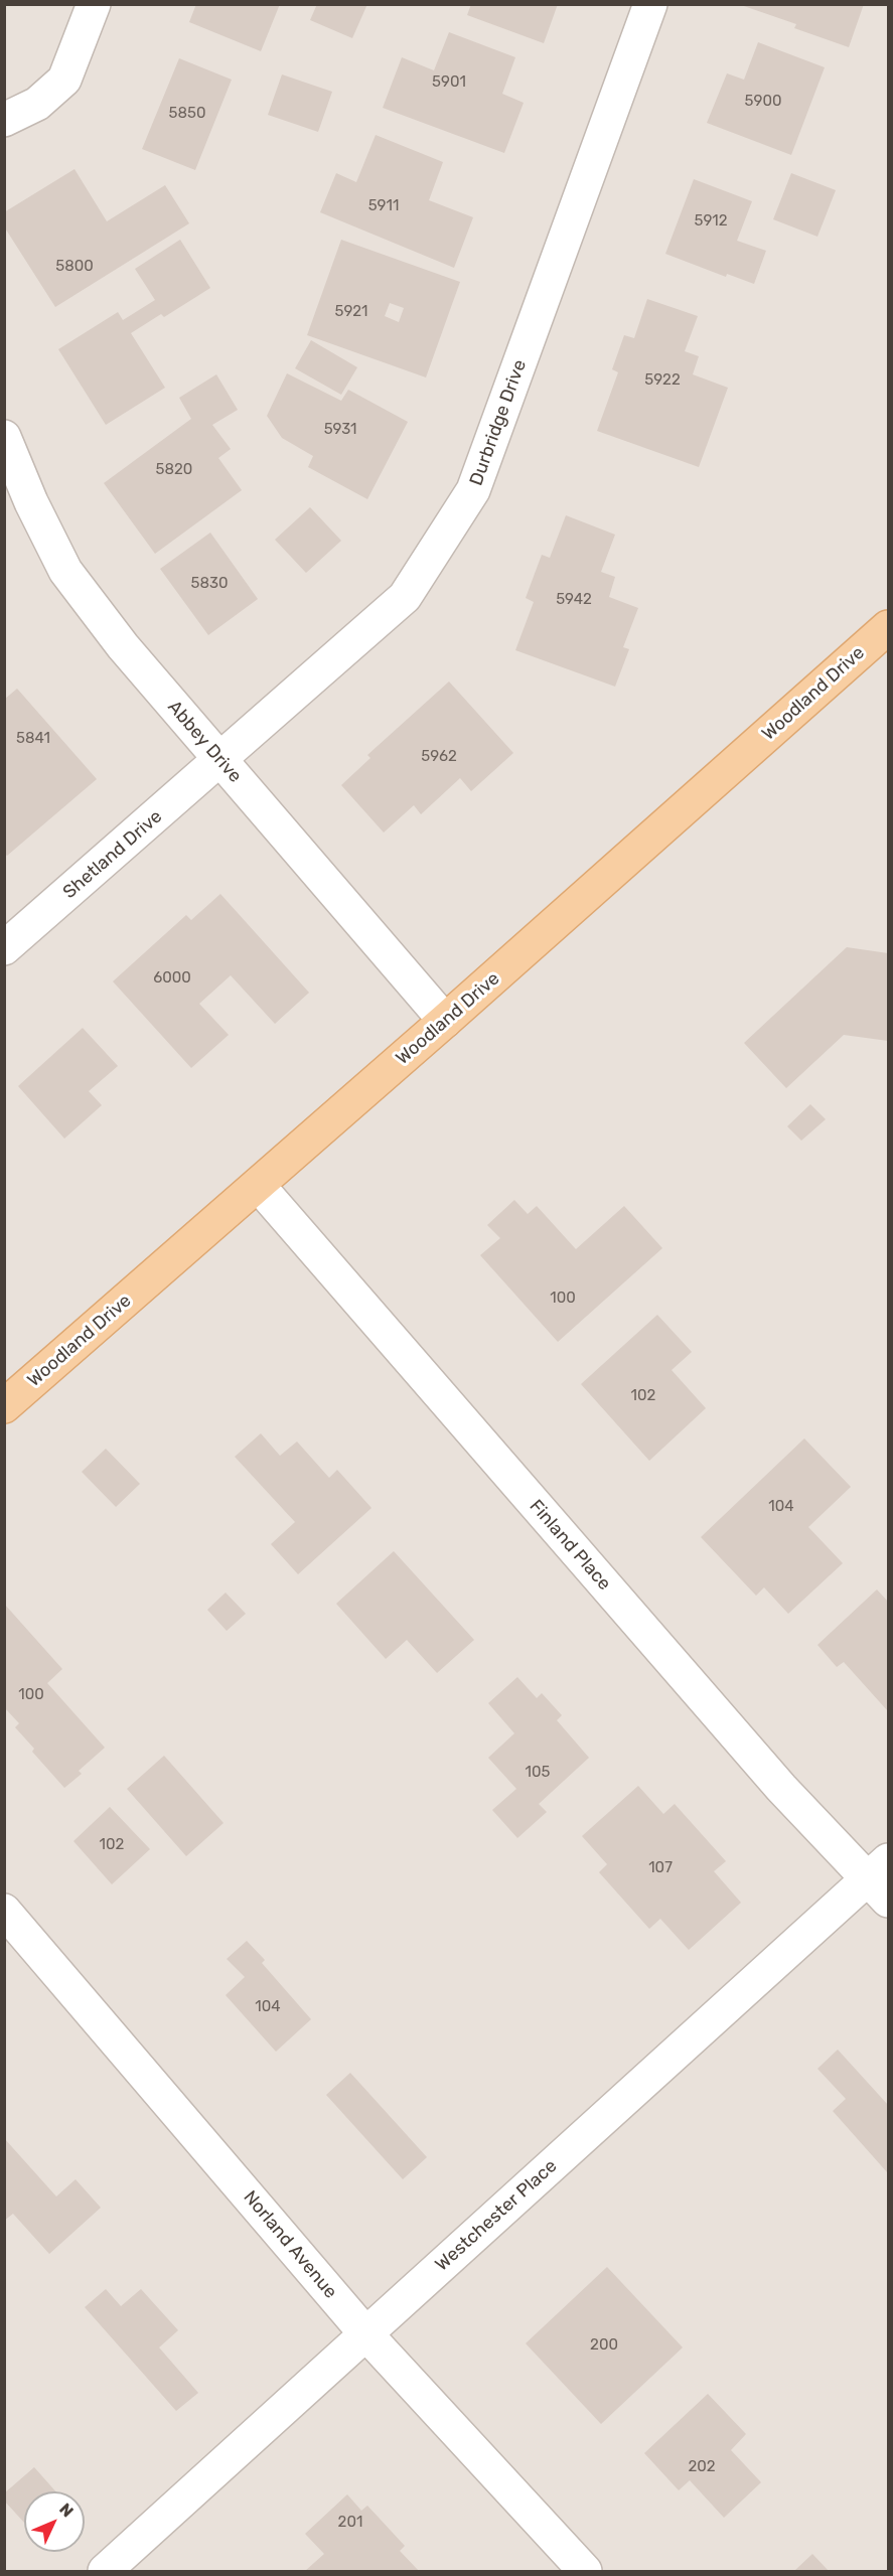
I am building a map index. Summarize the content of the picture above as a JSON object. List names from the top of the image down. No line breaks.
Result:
{"streets":{"main road":["Woodland Drive"],"street":["Durbridge Drive","Abbey Drive","Shetland Drive","Finland Place","Westchester Place","Norland Avenue"]},"crossings":[["Durbridge Drive","Abbey Drive"],["Durbridge Drive","Shetland Drive"],["Woodland Drive","Abbey Drive"],["Woodland Drive","Finland Place"],["Abbey Drive","Shetland Drive"],["Finland Place","Westchester Place"],["Westchester Place","Norland Avenue"]],"house_numbers":["5901","5900","5850","5911","5912","5800","5921","5922","5931","5820","5830","5942","5841","5962","6000","100","102","104","100","105","102","107","104","200","202","201"],"north":"top right"}
